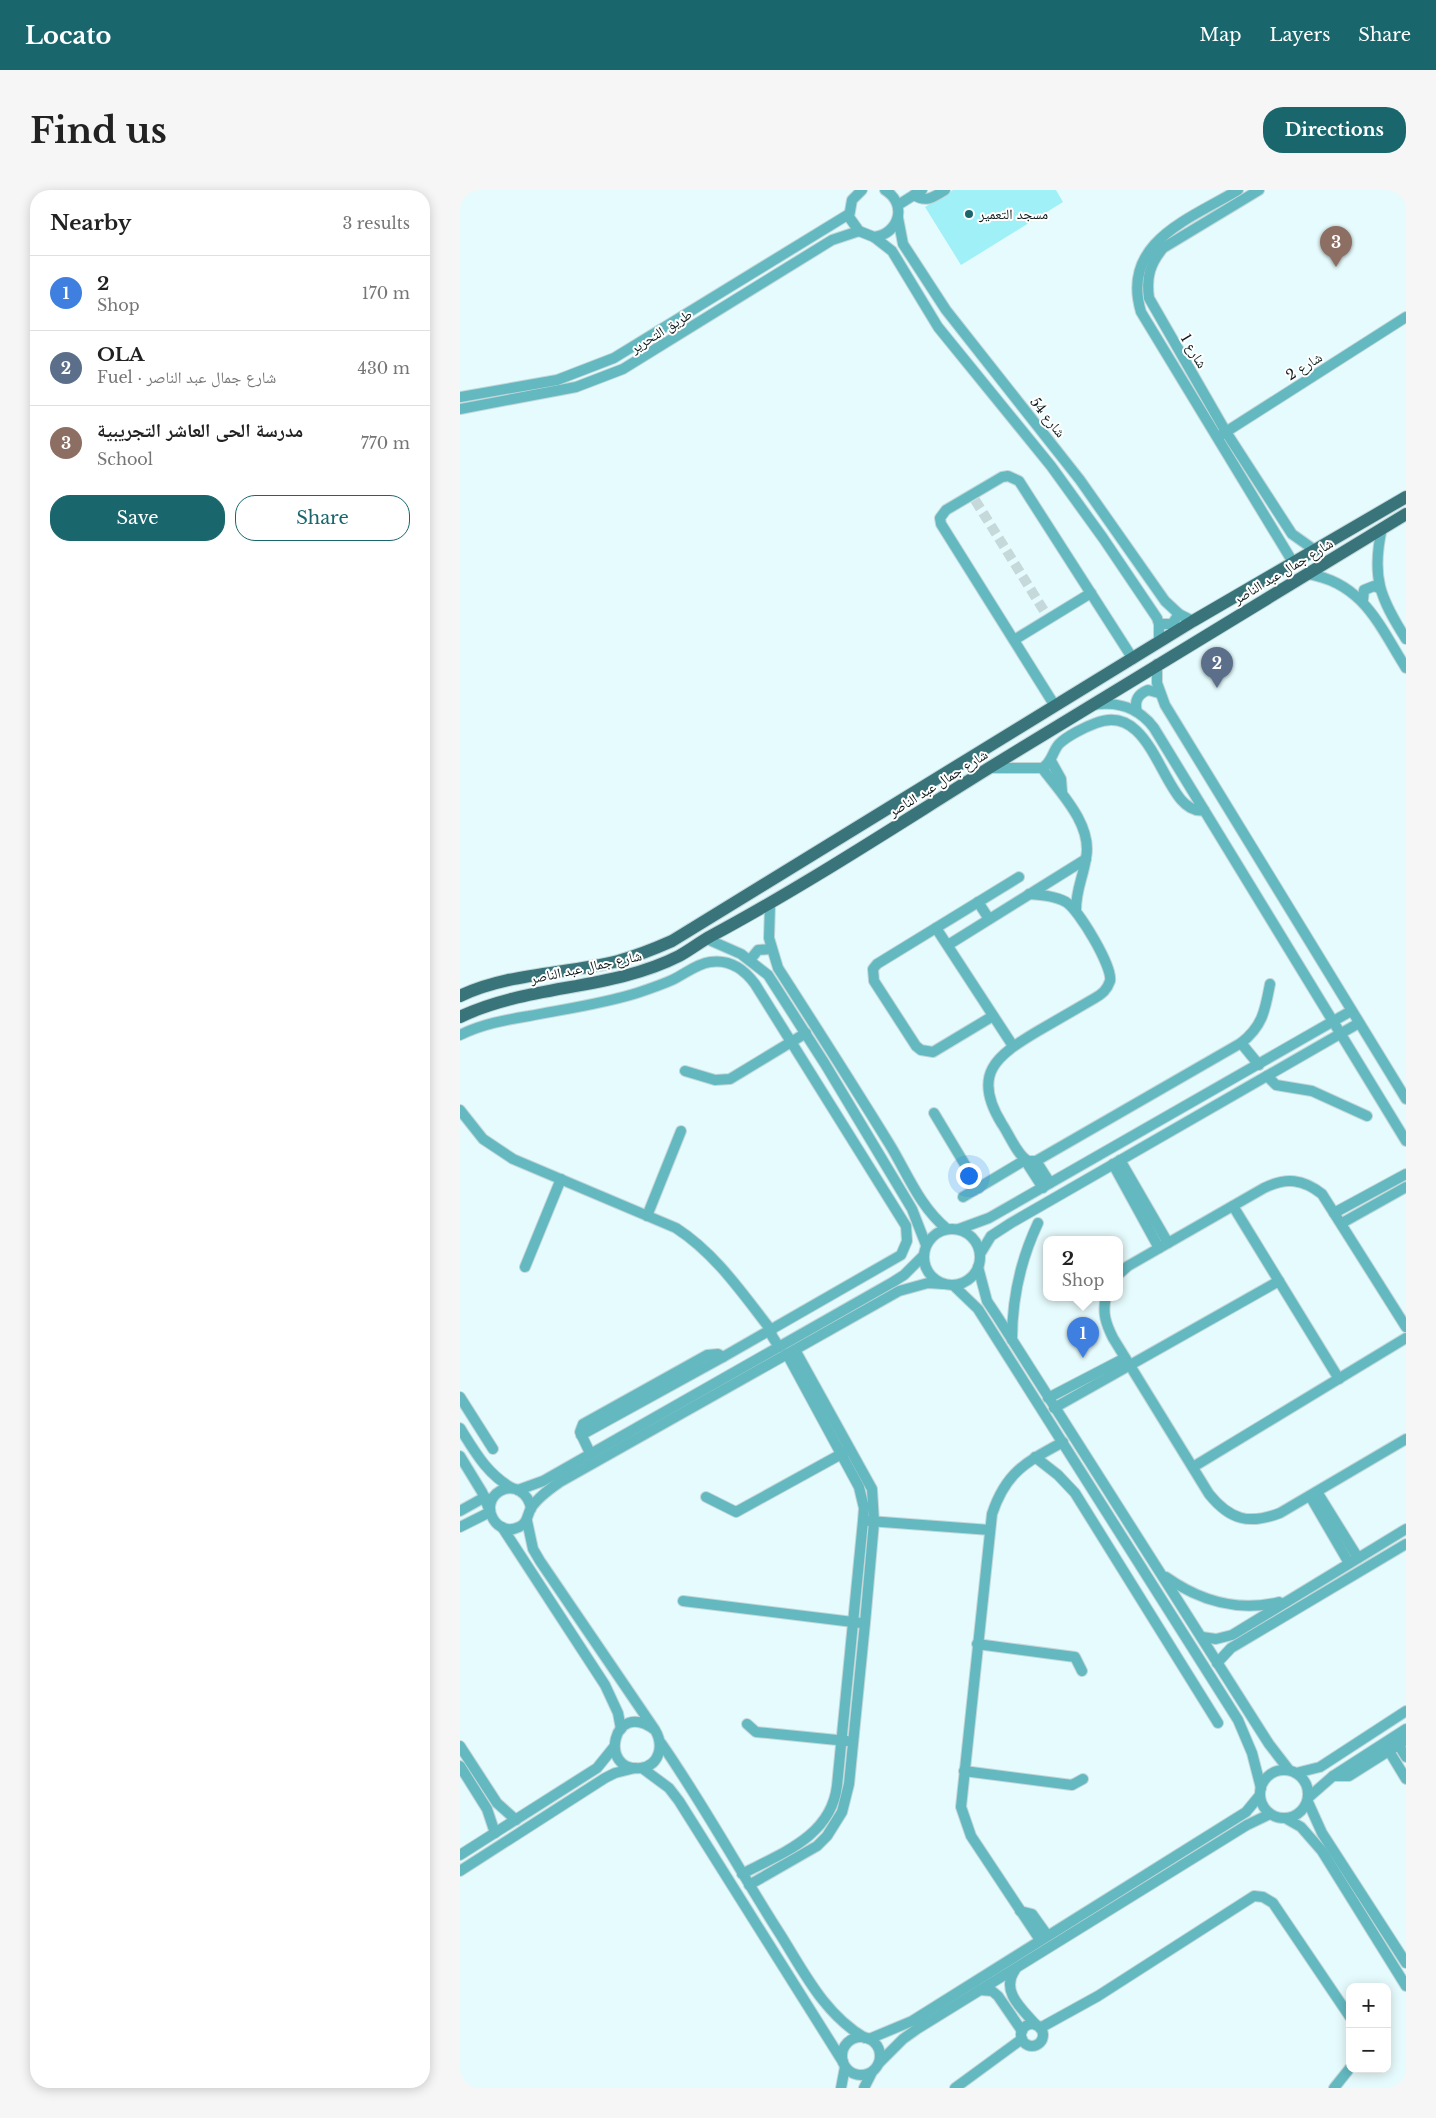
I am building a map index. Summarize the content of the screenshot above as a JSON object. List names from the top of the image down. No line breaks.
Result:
{"streets":{"main road":["شارع جمال عبد الناصر"],"street":["طريق التحرير","شارع 1","شارع 2","شارع 54"]},"crossings":[["طريق التحرير","شارع 54"],["شارع 1","شارع 2"],["شارع 1","شارع جمال عبد الناصر"],["شارع 54","شارع جمال عبد الناصر"]],"places":["مسجد التعمير"],"page":{"header":"Locato","nav":["Map","Layers","Share"],"buttons":["Directions",["Save","Share"]],"title":"Find us","heading":["Nearby","3 results"],"pins":["3","2","1"],"list":[{"mark":"1","name":"2","note":"Shop","value":"170 m"},{"mark":"2","name":"OLA","note":"Fuel · شارع جمال عبد الناصر","value":"430 m"},{"mark":"3","name":"مدرسة الحى العاشر التجريبية","note":"School","value":"770 m"}],"popup":["2","Shop"],"map_buttons":["+","−"]}}
